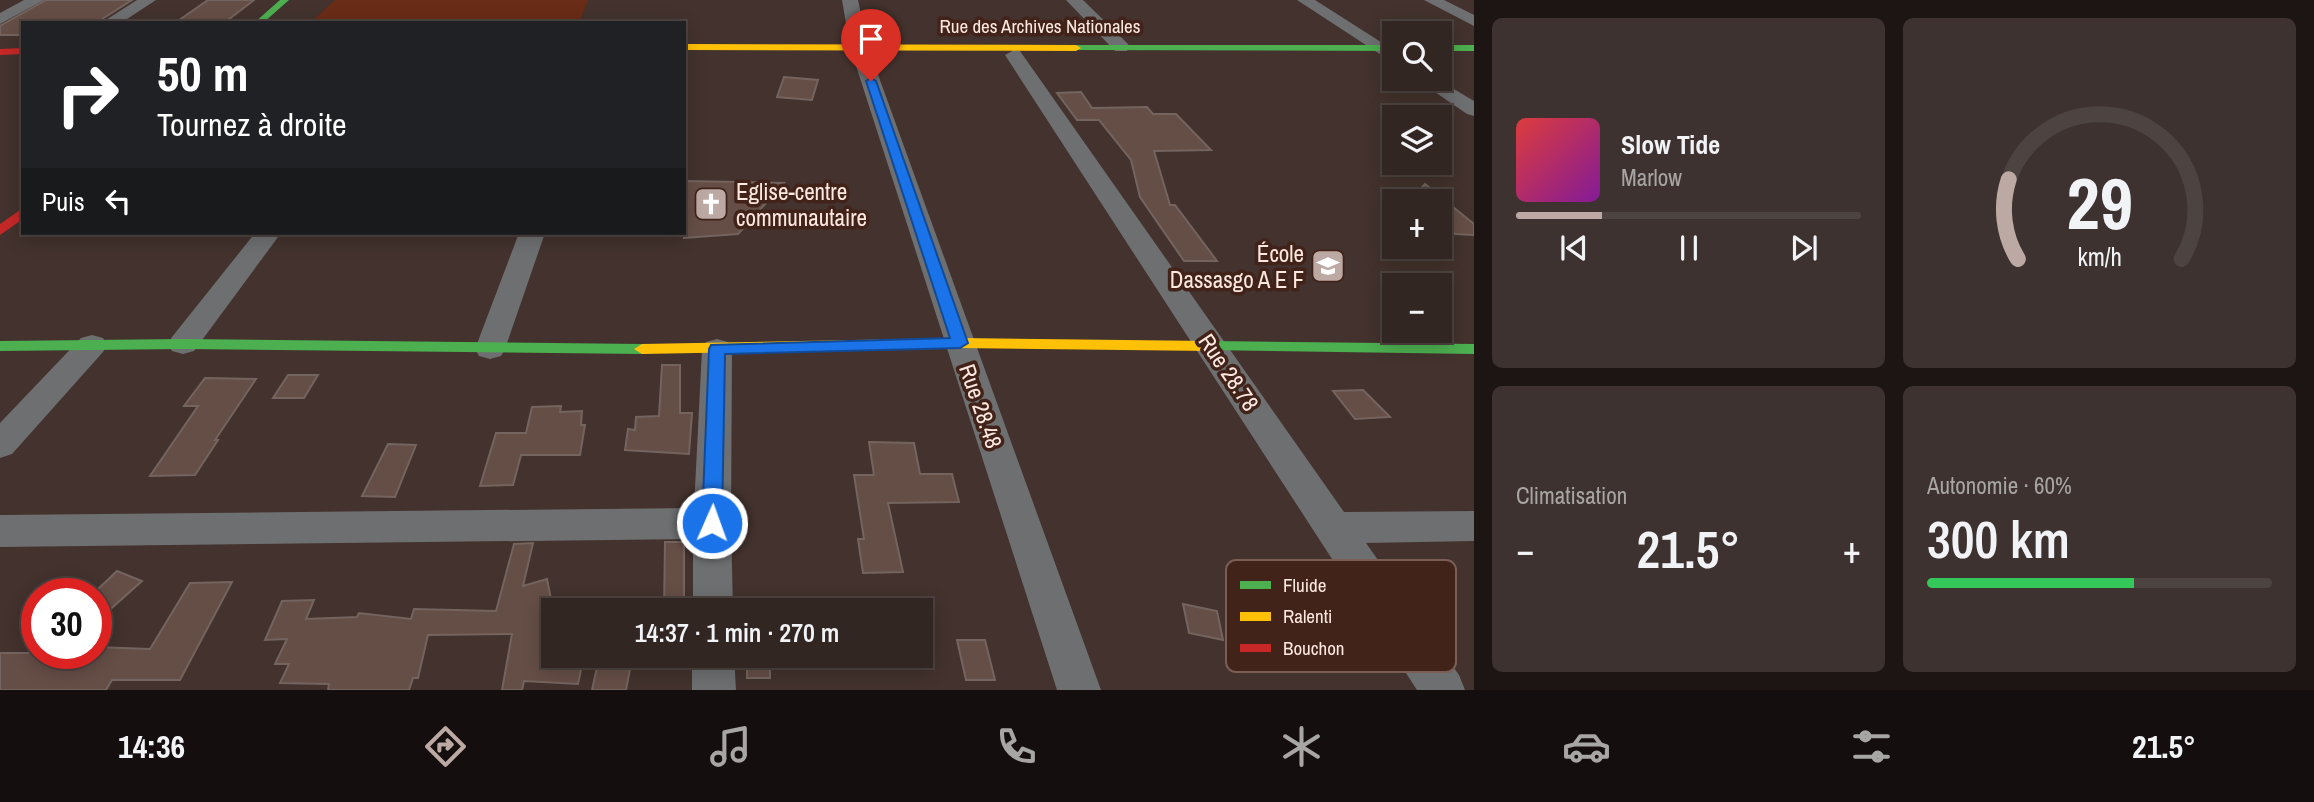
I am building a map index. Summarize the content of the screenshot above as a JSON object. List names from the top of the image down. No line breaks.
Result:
{"streets":{"street":["Rue des Archives Nationales","Rue 28.78","Rue 28.48"]},"crossings":[["Rue des Archives Nationales","Rue 28.78"],["Rue des Archives Nationales","Rue 28.48"]],"places":{"church":["Eglise-centre communautaire"],"school or university":["École Dassasgo A E F"]},"legend":["Fluide","Ralenti","Bouchon"],"page":{"map_buttons":["+","−"],"turn":["50 m","Tournez à droite"],"song":["Slow Tide","Marlow"],"then":"Puis","tile":["Climatisation",["Autonomie · 60%","300 km"]],"heat":["−","21.5°","+"],"limit":"30","trip":"14:37 · 1 min · 270 m","tabs":["14:36","21.5°"],"gauge":["29","km/h"]}}
